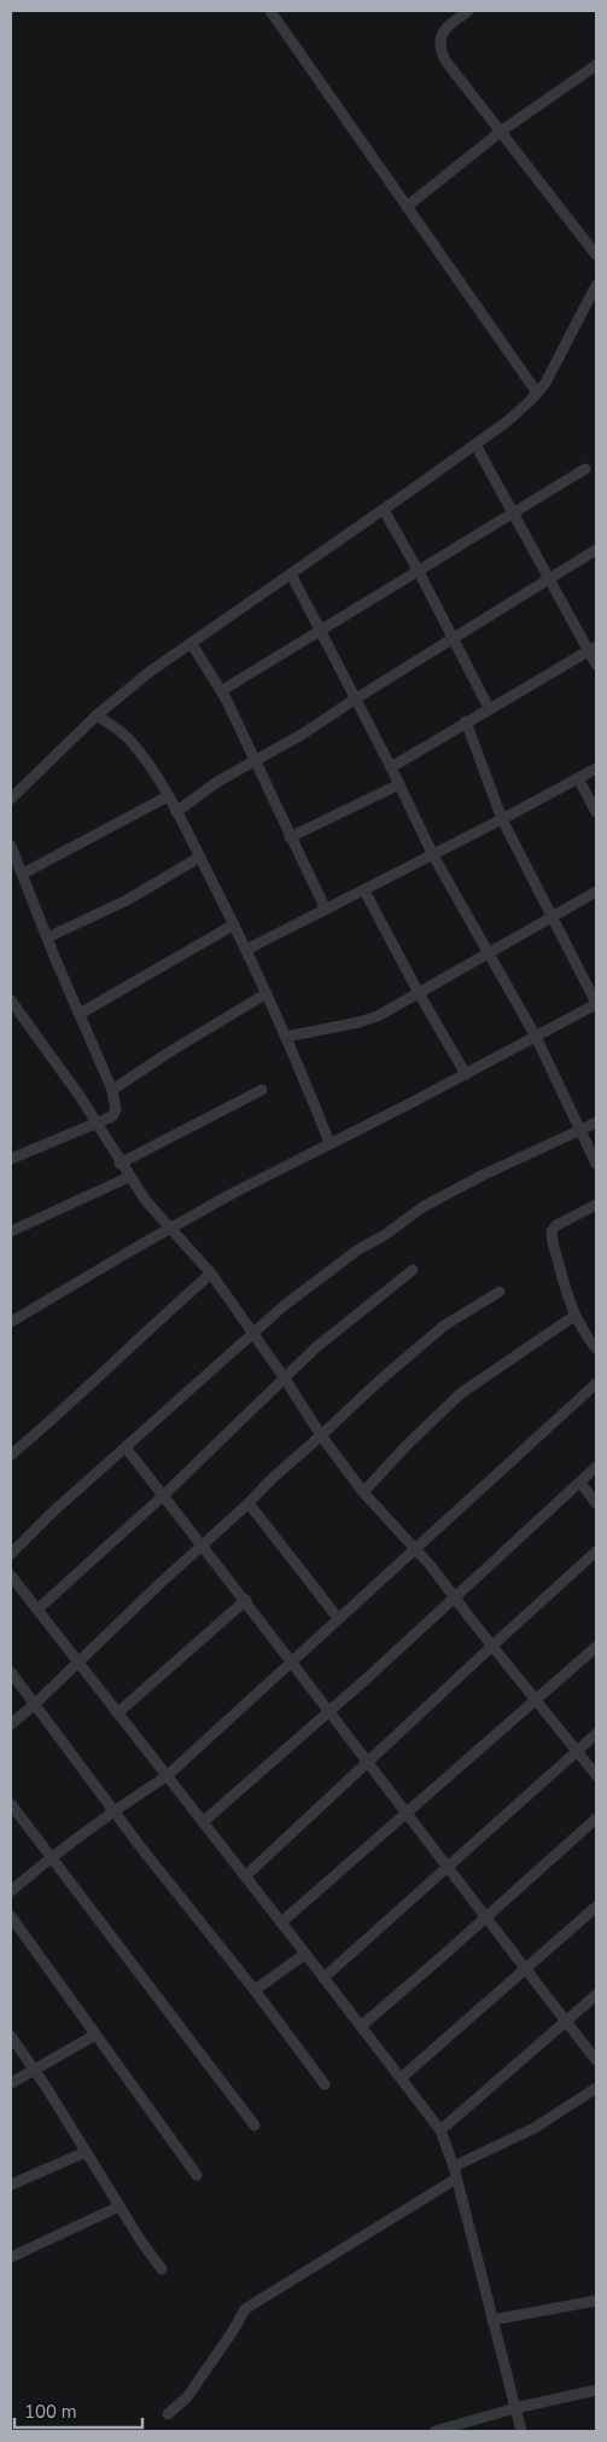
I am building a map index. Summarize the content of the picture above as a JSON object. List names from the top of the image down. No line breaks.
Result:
{"scale_bar":"100 m"}
